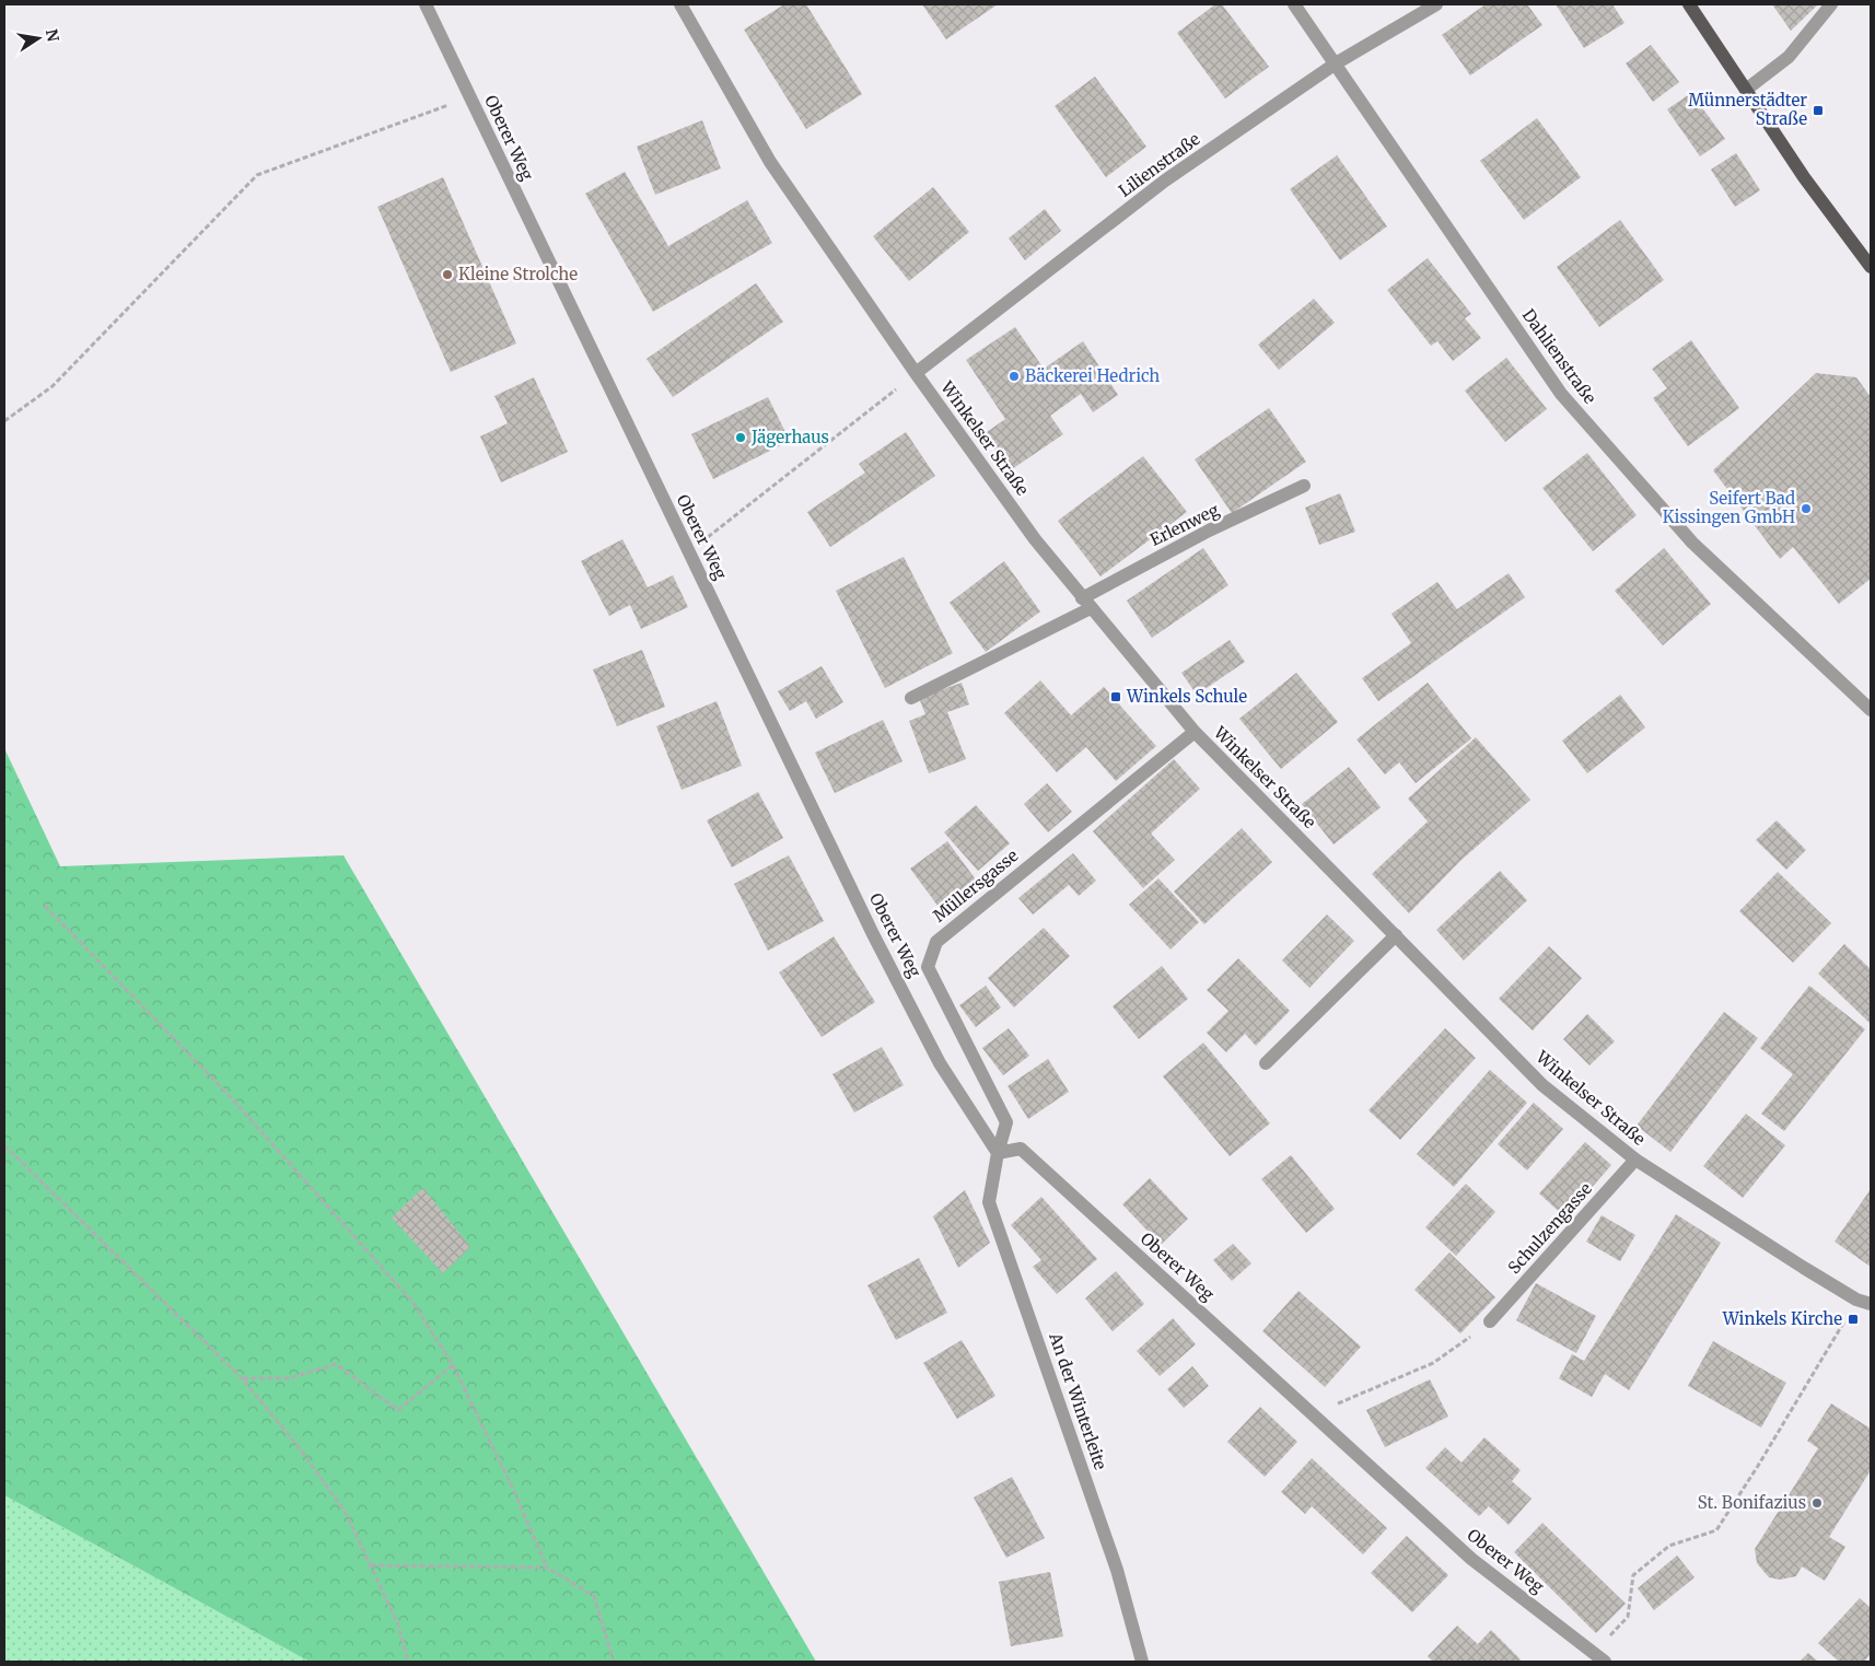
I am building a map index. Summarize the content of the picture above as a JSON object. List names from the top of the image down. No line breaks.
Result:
{"streets":{"street":["Oberer Weg","Lilienstraße","Dahlienstraße","Winkelser Straße","Erlenweg","Müllersgasse","Schulzengasse","An der Winterleite"]},"crossings":[["Oberer Weg","Müllersgasse"],["Oberer Weg","An der Winterleite"],["Lilienstraße","Dahlienstraße"],["Lilienstraße","Winkelser Straße"],["Winkelser Straße","Erlenweg"],["Winkelser Straße","Müllersgasse"],["Winkelser Straße","Schulzengasse"],["Müllersgasse","An der Winterleite"]],"places":{"transit":["Münnerstädter Straße","Winkels Schule","Winkels Kirche"],"other":["Kleine Strolche","Bäckerei Hedrich","Jägerhaus","Seifert Bad Kissingen GmbH","St. Bonifazius"]},"north":"right"}
